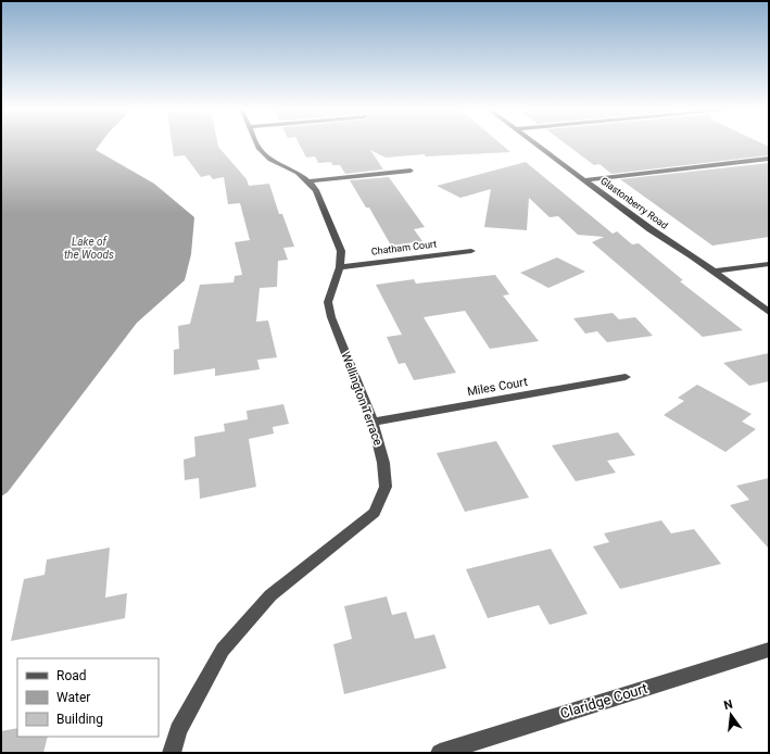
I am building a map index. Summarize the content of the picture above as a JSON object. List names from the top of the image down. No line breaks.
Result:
{"streets":{"street":["Glastonberry Road","Chatham Court","Miles Court","Wellington Terrace","Claridge Court"]},"crossings":[["Chatham Court","Wellington Terrace"],["Miles Court","Wellington Terrace"]],"water":["Lake of the Woods"],"legend":["Road","Water","Building"],"north":"top"}
